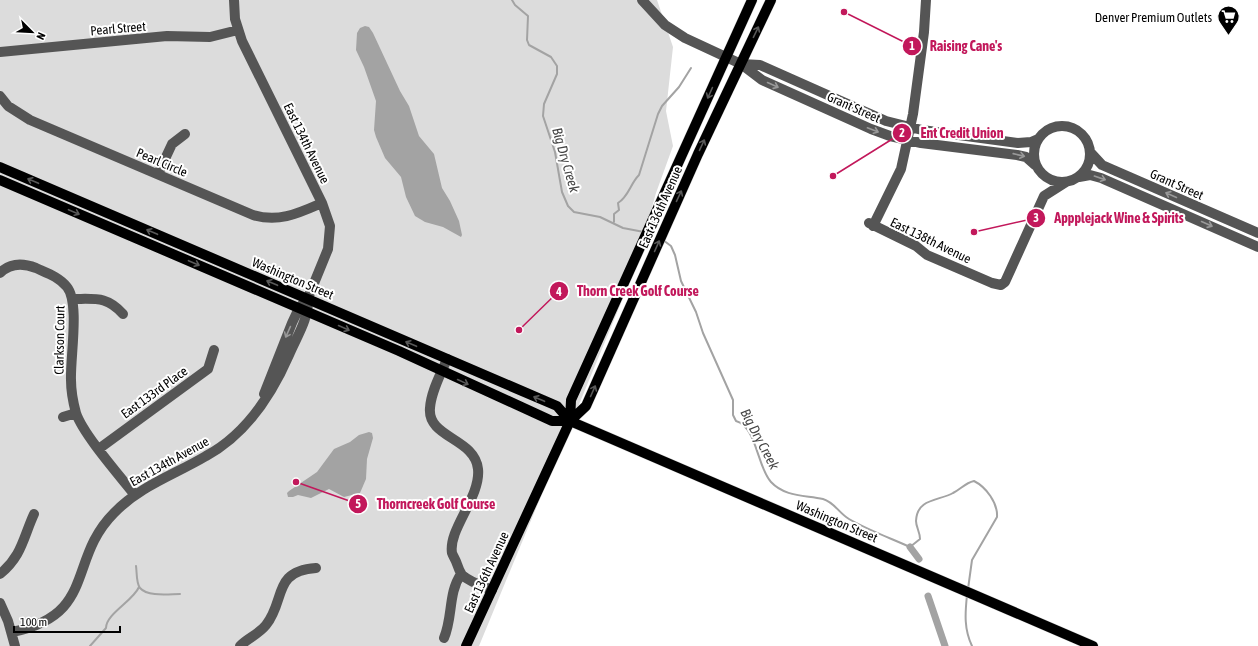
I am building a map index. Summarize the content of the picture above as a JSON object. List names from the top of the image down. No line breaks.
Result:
{"streets":{"main road":["East 136th Avenue","Washington Street"],"street":["Pearl Street","Grant Street","East 134th Avenue","Pearl Circle","East 138th Avenue","Clarkson Court","East 133rd Place"]},"crossings":[["Pearl Street","East 134th Avenue"],["Grant Street","East 136th Avenue"],["Grant Street","East 138th Avenue"],["East 134th Avenue","Pearl Circle"],["East 134th Avenue","Washington Street"],["East 134th Avenue","Clarkson Court"],["East 136th Avenue","Washington Street"],["Clarkson Court","East 133rd Place"]],"water":["Big Dry Creek"],"places":{"other":["Raising Cane's","Ent Credit Union","Appplejack Wine & Spirits","Thorn Creek Golf Course","Thorncreek Golf Course"],"supermarket":["Denver Premium Outlets"]},"scale_bar":"100 m","north":"bottom right"}
